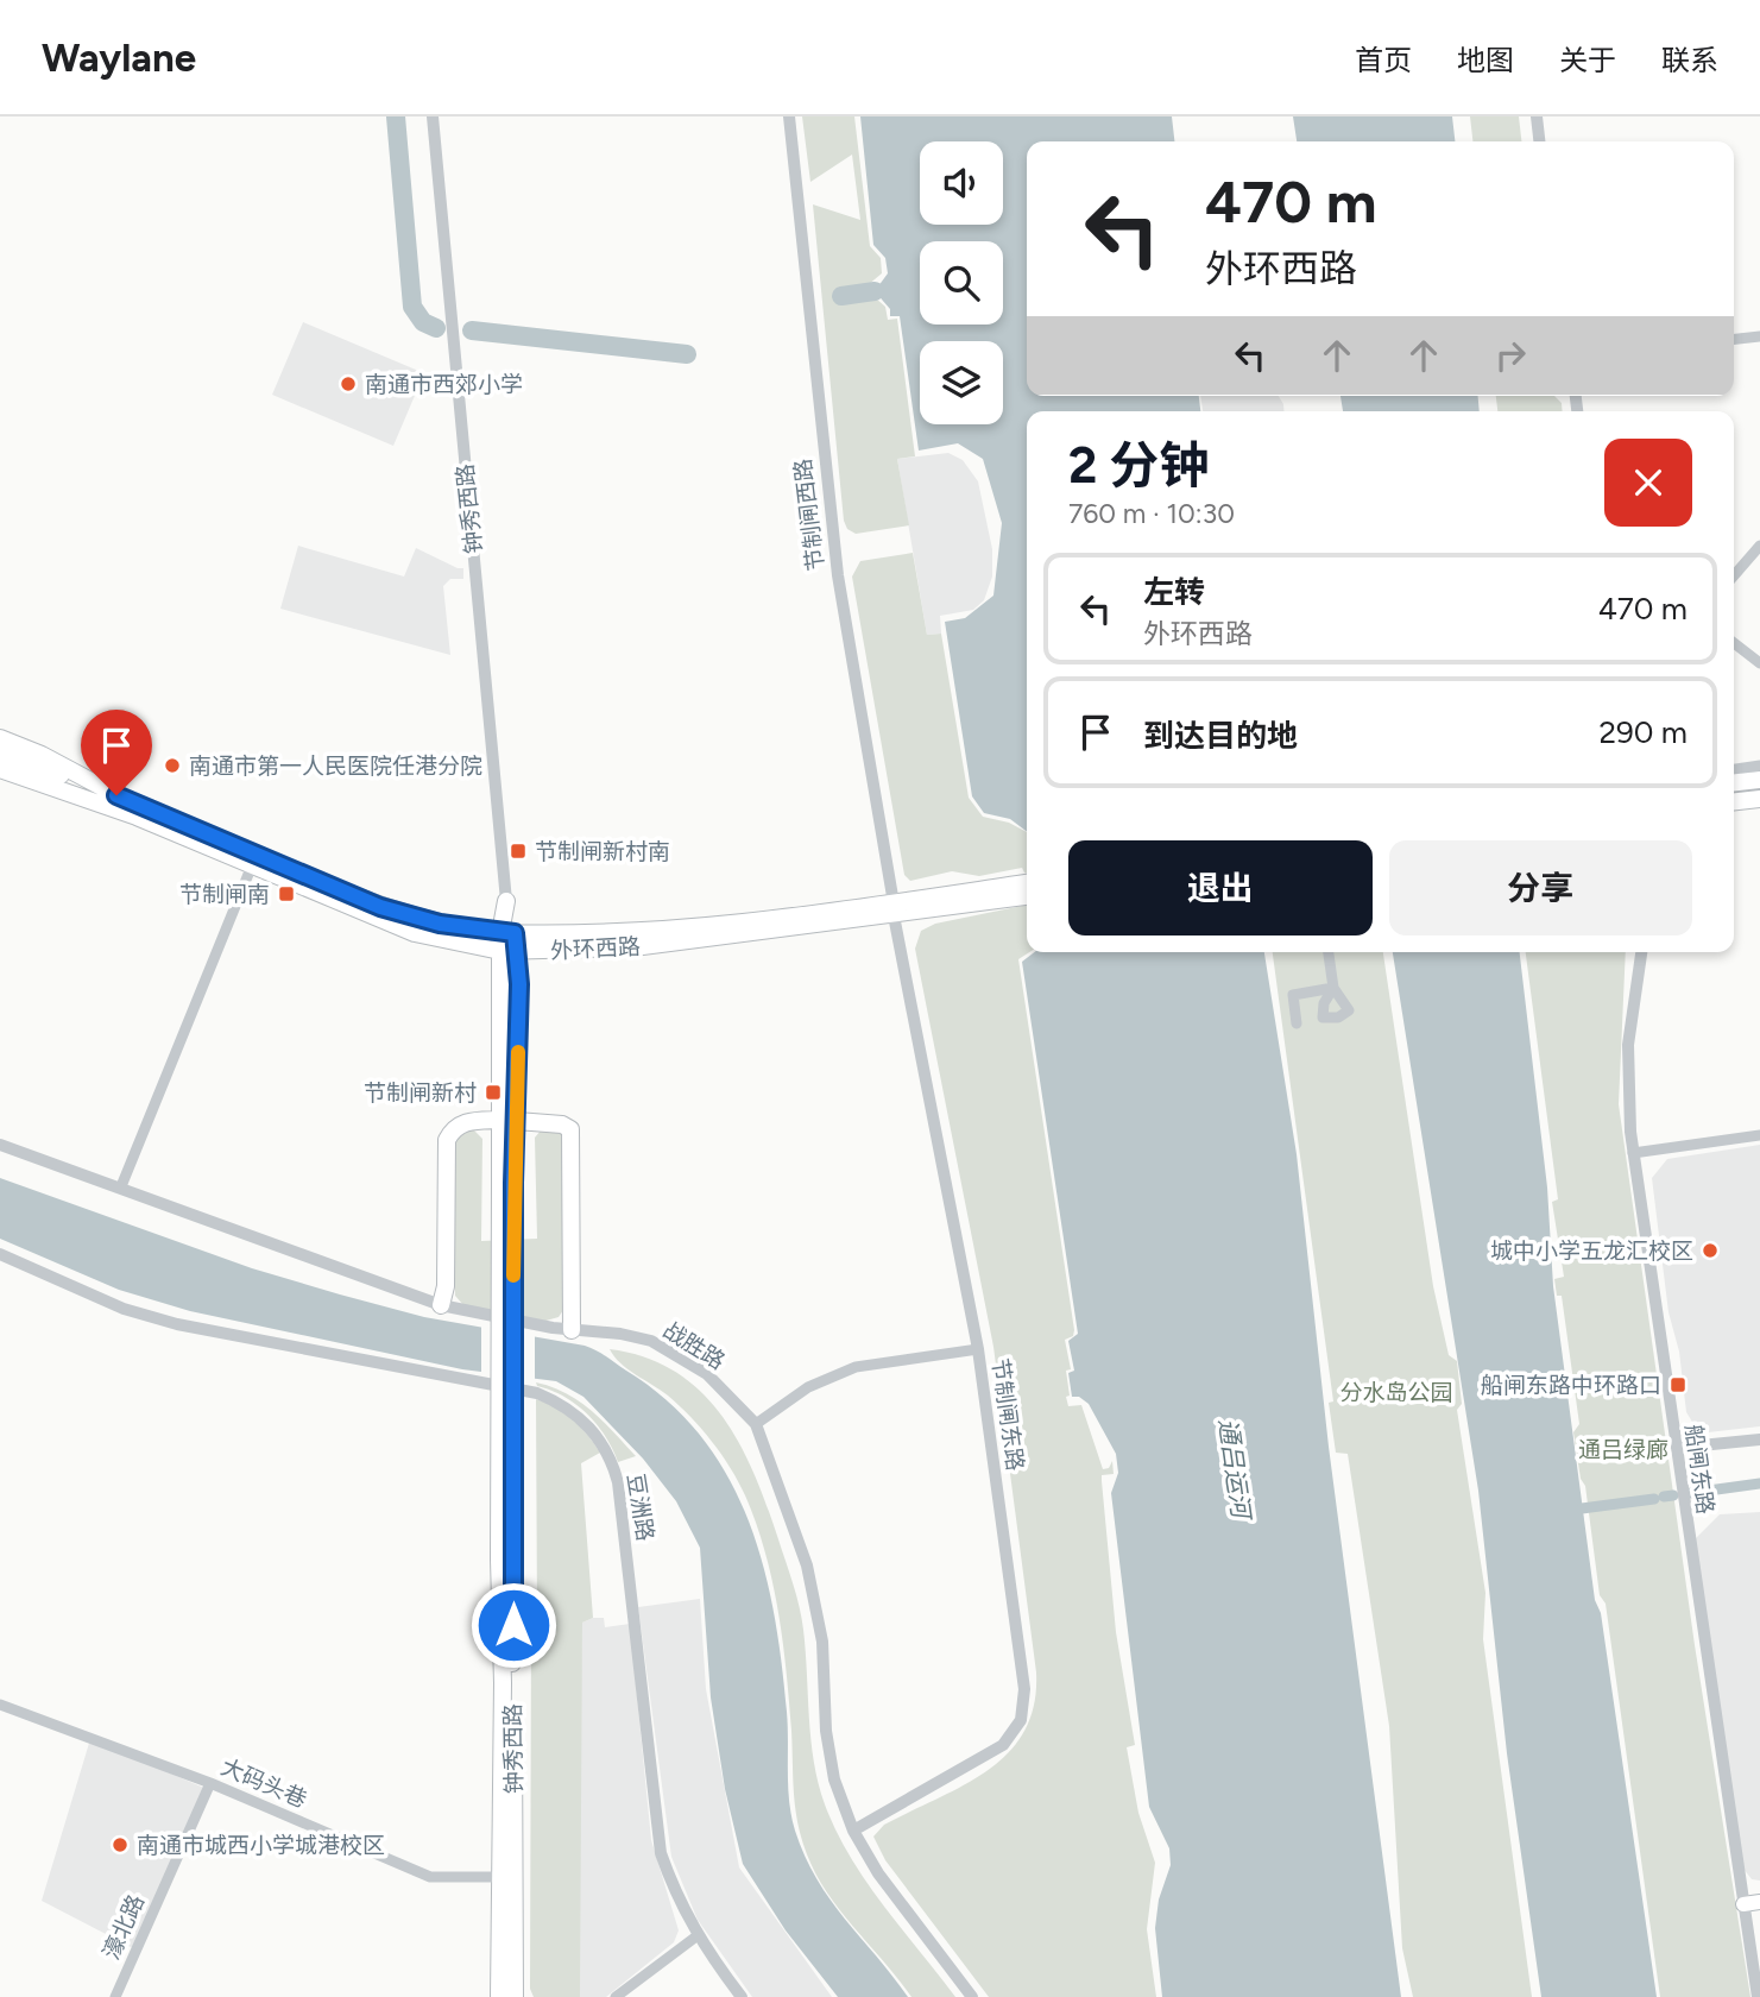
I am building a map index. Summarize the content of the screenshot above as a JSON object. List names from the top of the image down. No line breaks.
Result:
{"streets":{"main road":["钟秀西路","外环西路"],"street":["节制闸西路","战胜路","节制闸东路","船闸东路","豆洲路","大码头巷","濠北路"]},"crossings":[["钟秀西路","外环西路"],["钟秀西路","大码头巷"],["节制闸西路","外环西路"],["节制闸西路","节制闸东路"],["外环西路","节制闸东路"],["战胜路","节制闸东路"],["大码头巷","濠北路"]],"water":["通吕运河"],"parks":["分水岛公园","通吕绿廊"],"places":{"other":["南通市西郊小学","南通市第一人民医院任港分院","城中小学五龙汇校区","南通市城西小学城港校区"],"transit":["节制闸新村南","节制闸南","节制闸新村","船闸东路中环路口"]},"page":{"header":"Waylane","nav":["首页","地图","关于","联系"],"turn":["470 m","外环西路"],"heading":["2 分钟","760 m · 10:30"],"list":[{"name":"左转","note":"外环西路","value":"470 m"},{"name":"到达目的地","value":"290 m"}],"buttons":["退出","分享"]}}
